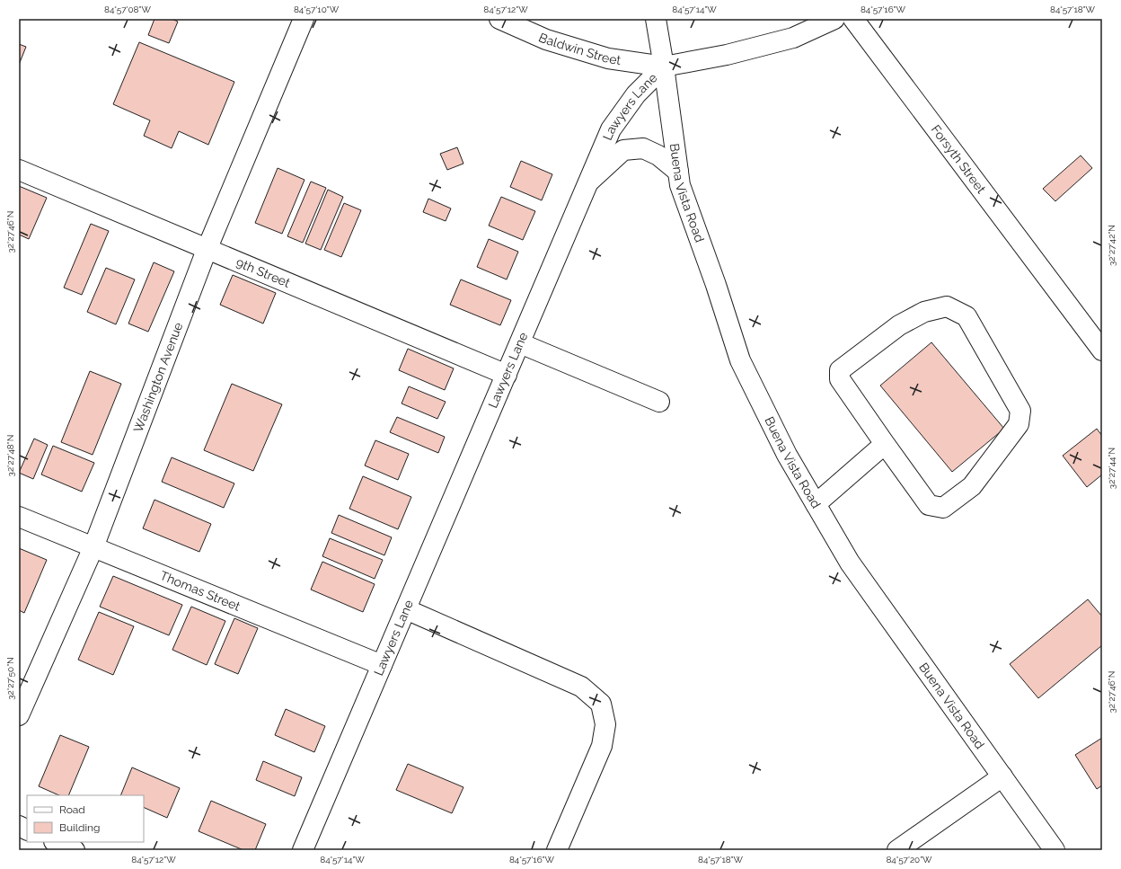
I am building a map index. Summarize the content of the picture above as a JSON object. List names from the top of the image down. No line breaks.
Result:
{"streets":{"street":["Baldwin Street","Lawyers Lane","Forsyth Street","Buena Vista Road","9th Street","Washington Avenue","Thomas Street"]},"crossings":[["Baldwin Street","Lawyers Lane"],["Baldwin Street","Buena Vista Road"],["Lawyers Lane","Buena Vista Road"],["Lawyers Lane","9th Street"],["Lawyers Lane","Thomas Street"],["9th Street","Washington Avenue"],["Washington Avenue","Thomas Street"]],"legend":["Road","Building"],"coordinates":["84°57'08\"W","84°57'10\"W","84°57'12\"W","84°57'14\"W","84°57'16\"W","84°57'18\"W","32°27'46\"N","32°27'42\"N","32°27'48\"N","32°27'44\"N","32°27'50\"N","84°57'20\"W"]}
